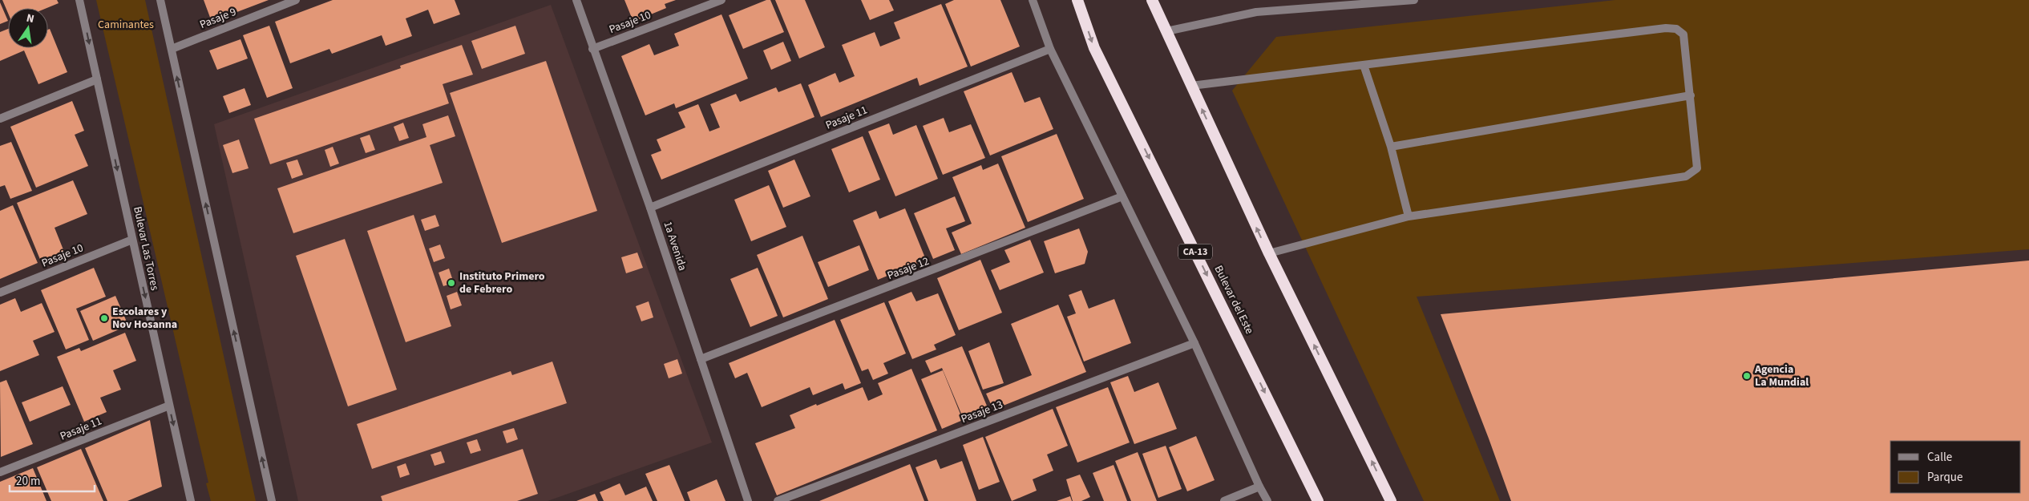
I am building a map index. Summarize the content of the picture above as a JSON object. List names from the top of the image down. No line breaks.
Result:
{"streets":{"highway":["CA-13","Bulevar del Este"],"street":["Pasaje 9","Pasaje 10","Pasaje 11","1a Avenida","Bulevar Las Torres","Pasaje 12","Pasaje 13"]},"crossings":[["Pasaje 10","1a Avenida"],["Pasaje 10","Bulevar Las Torres"],["Pasaje 11","1a Avenida"],["Pasaje 11","Bulevar Las Torres"],["1a Avenida","Pasaje 12"]],"one_way":["Bulevar Las Torres"],"parks":["Caminantes"],"places":["Instituto Primero de Febrero","Escolares y Nov Hosanna","Agencia La Mundial"],"legend":["Calle","Parque"],"scale_bar":"20 m","north":"top"}
